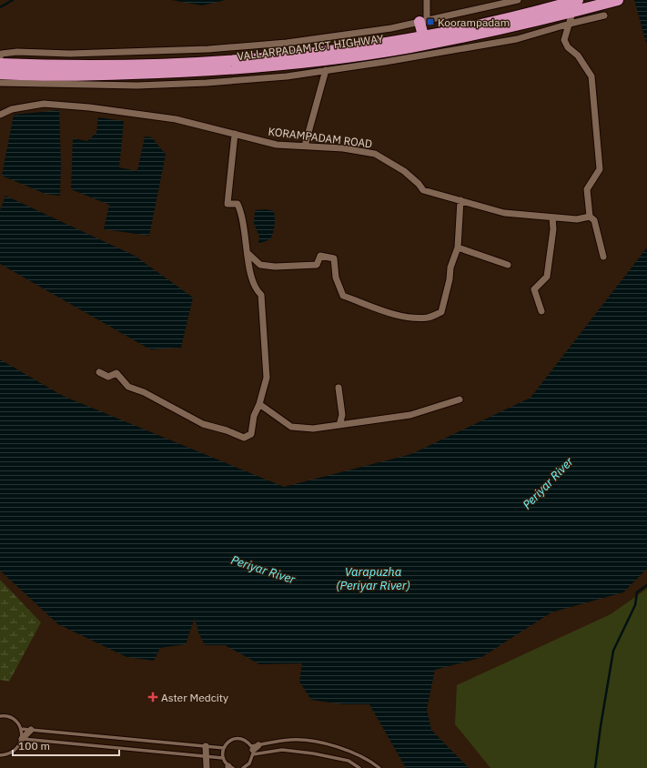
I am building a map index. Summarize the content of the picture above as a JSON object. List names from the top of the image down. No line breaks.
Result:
{"streets":{"highway":["VALLARPADAM ICT HIGHWAY"],"street":["KORAMPADAM ROAD"]},"water":["Periyar River","Varapuzha (Periyar River)"],"places":{"transit":["Koorampadam"],"health":["Aster Medcity"]},"scale_bar":"100 m"}
